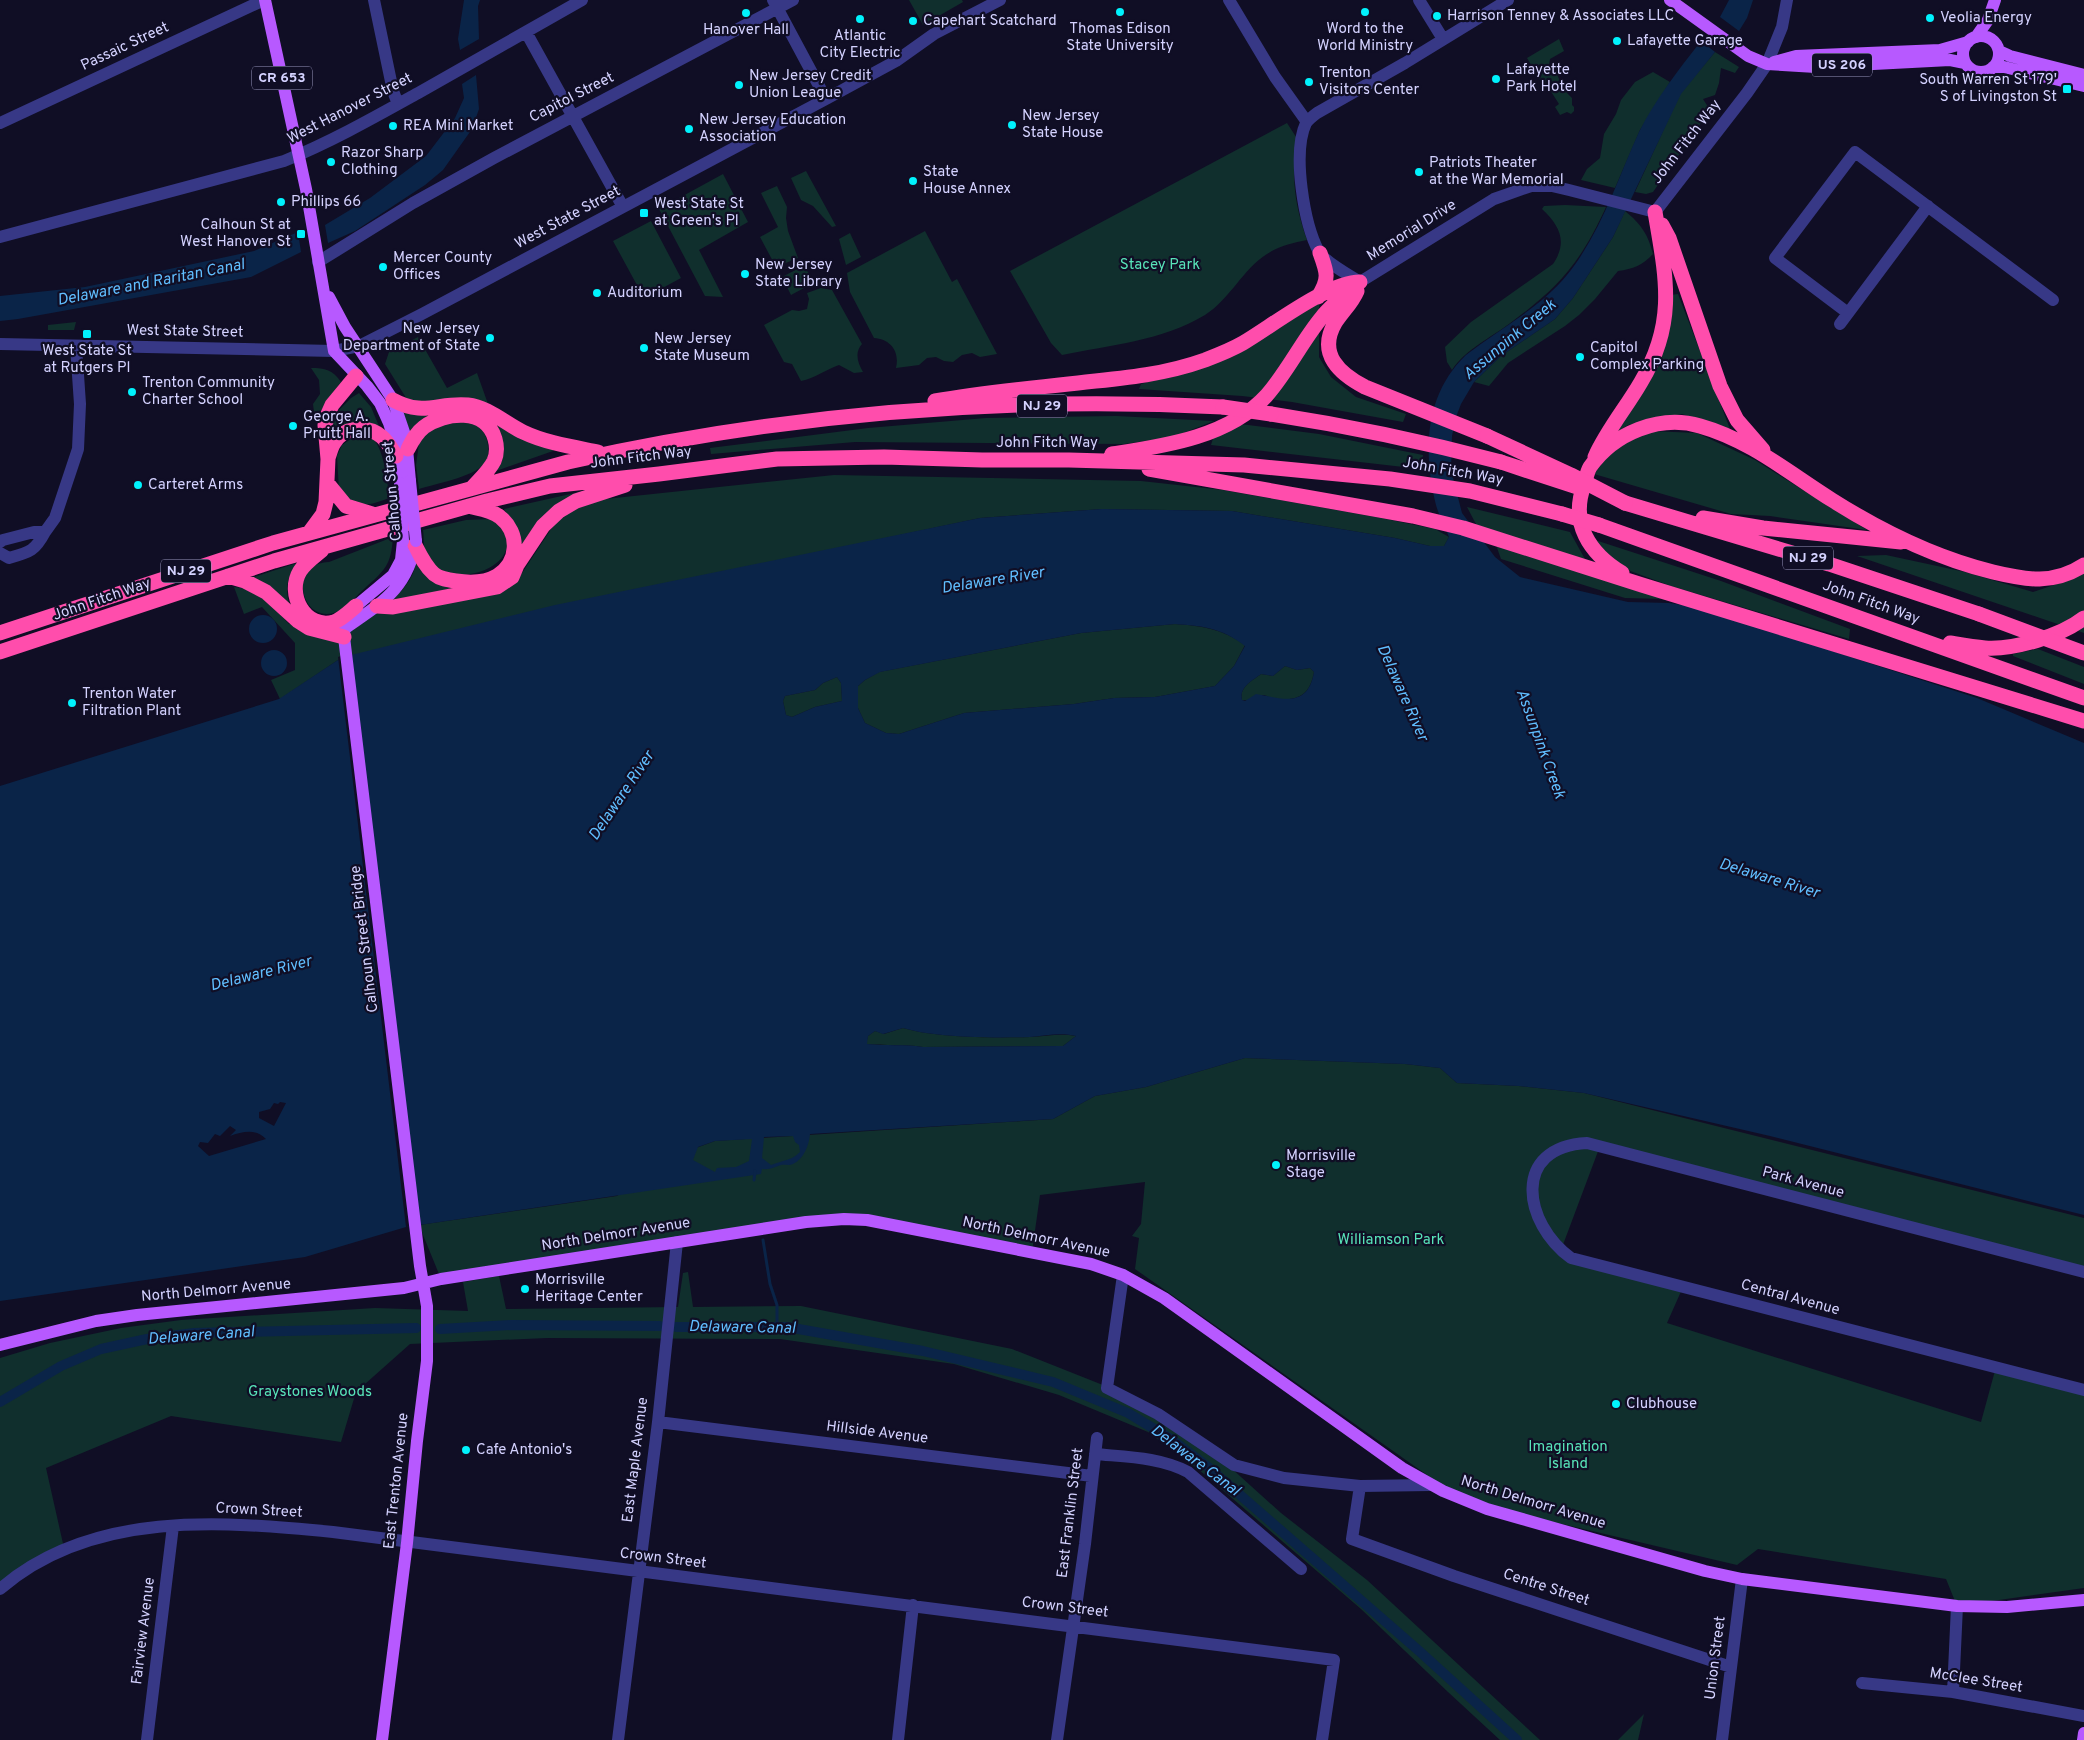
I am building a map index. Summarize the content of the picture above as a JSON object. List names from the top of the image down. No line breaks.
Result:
{"streets":{"highway":["John Fitch Way","NJ 29"],"main road":["US 206","CR 653","Calhoun Street","Calhoun Street Bridge","North Delmorr Avenue","East Trenton Avenue"],"street":["Passaic Street","Capitol Street","West Hanover Street","West State Street","Memorial Drive","Park Avenue","Central Avenue","Hillside Avenue","East Maple Avenue","Crown Street","East Franklin Street","Centre Street","Fairview Avenue","Union Street","McClee Street"]},"crossings":[["Passaic Street","Calhoun Street"],["US 206","John Fitch Way"],["Capitol Street","Calhoun Street"],["West Hanover Street","Calhoun Street"],["John Fitch Way","Memorial Drive"],["John Fitch Way","NJ 29"],["West State Street","Calhoun Street"],["Calhoun Street","Calhoun Street Bridge"],["Calhoun Street Bridge","East Trenton Avenue"],["Park Avenue","Central Avenue"],["North Delmorr Avenue","East Maple Avenue"],["North Delmorr Avenue","East Trenton Avenue"],["North Delmorr Avenue","Union Street"],["Hillside Avenue","East Maple Avenue"],["Hillside Avenue","East Franklin Street"],["East Maple Avenue","Crown Street"],["East Trenton Avenue","Crown Street"],["Crown Street","East Franklin Street"],["Crown Street","Fairview Avenue"],["Centre Street","Union Street"]],"water":["Delaware and Raritan Canal","Assunpink Creek","Delaware River","Delaware Canal"],"parks":["Stacey Park","Williamson Park","Graystones Woods","Imagination Island"],"places":{"other":["Thomas Edison State University","Word to the World Ministry","Hanover Hall","Harrison Tenney & Associates LLC","Veolia Energy","Atlantic City Electric","Capehart Scatchard","Lafayette Garage","Lafayette Park Hotel","Trenton Visitors Center","New Jersey Credit Union League","New Jersey State House","REA Mini Market","New Jersey Education Association","Razor Sharp Clothing","Patriots Theater at the War Memorial","State House Annex","Phillips 66","Mercer County Offices","New Jersey State Library","Auditorium","New Jersey Department of State","New Jersey State Museum","Capitol Complex Parking","Trenton Community Charter School","George A. Pruitt Hall","Carteret Arms","Trenton Water Filtration Plant","Morrisville Stage","Morrisville Heritage Center","Clubhouse","Cafe Antonio's"],"transit":["South Warren St 179' S of Livingston St","West State St at Green's Pl","Calhoun St at West Hanover St","West State St at Rutgers Pl"]}}
